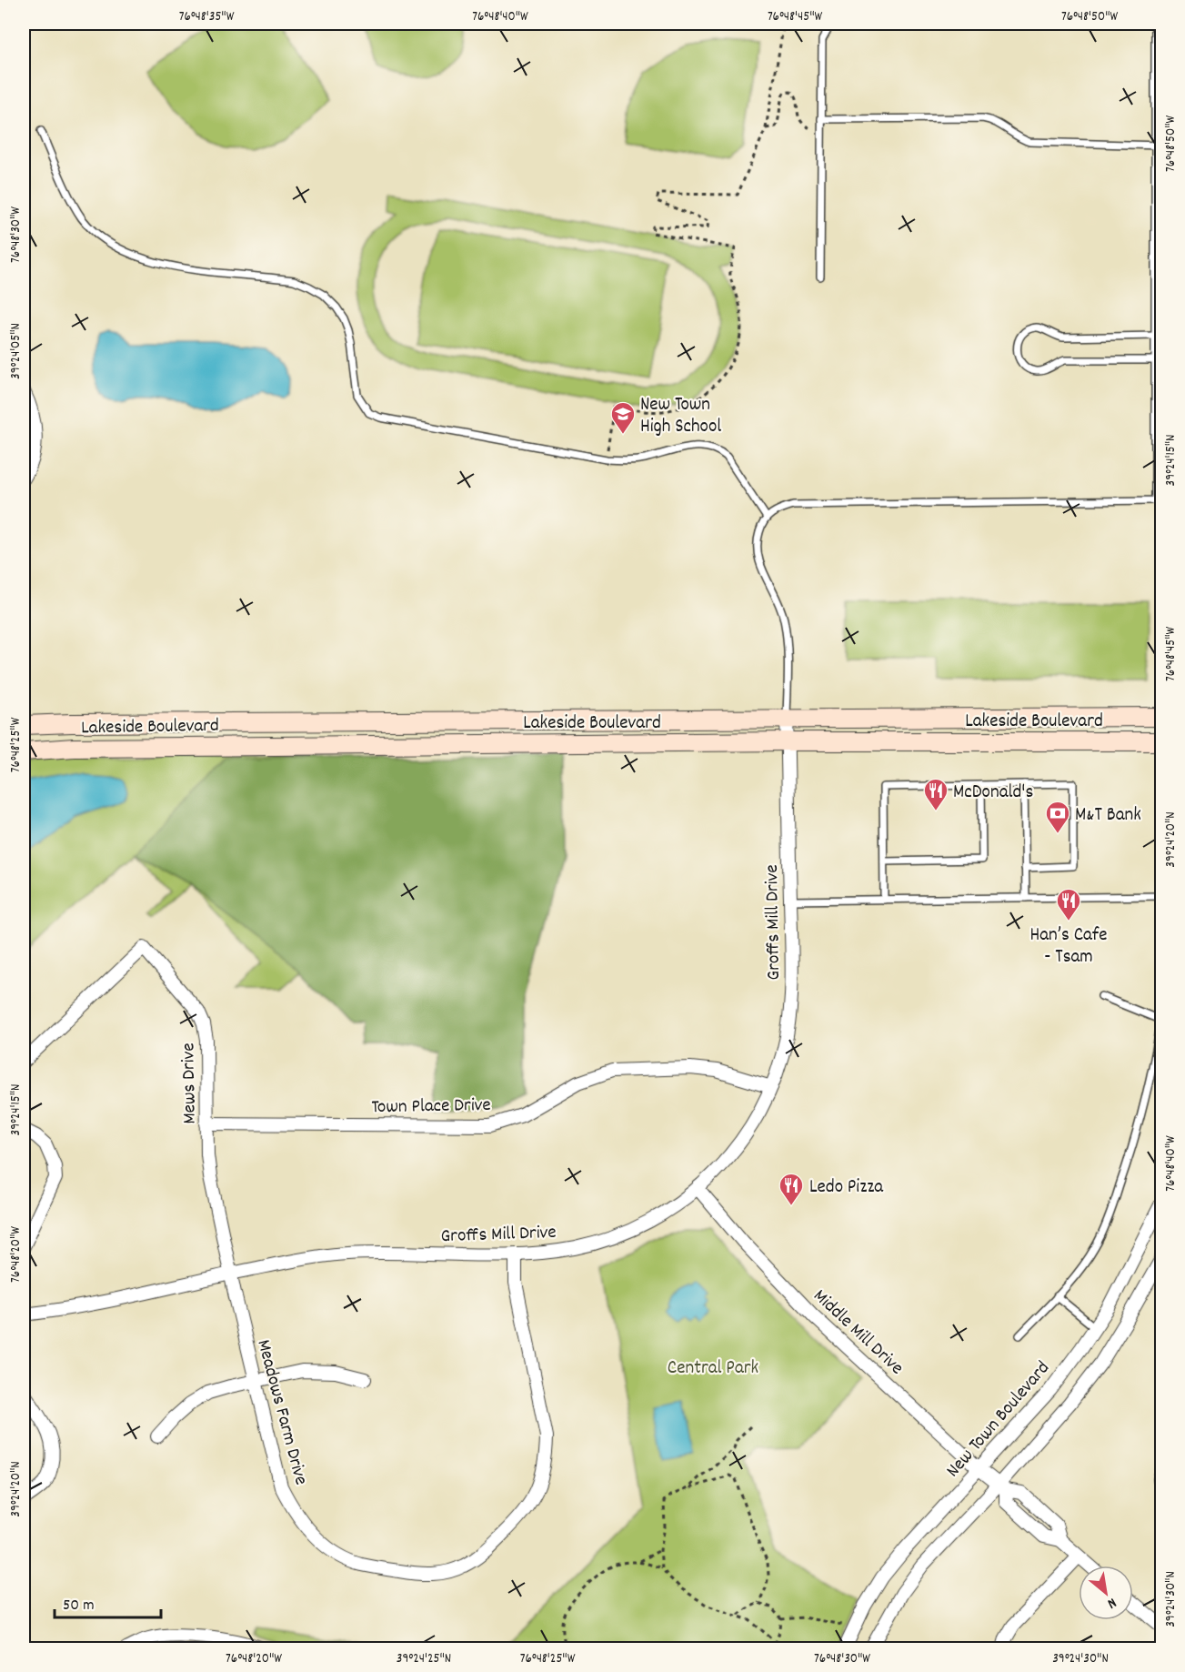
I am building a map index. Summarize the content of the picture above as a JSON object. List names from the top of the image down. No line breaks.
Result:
{"streets":{"main road":["Lakeside Boulevard"],"street":["Groffs Mill Drive","Mews Drive","Town Place Drive","Middle Mill Drive","Meadows Farm Drive","New Town Boulevard"]},"crossings":[["Lakeside Boulevard","Groffs Mill Drive"],["Groffs Mill Drive","Mews Drive"],["Groffs Mill Drive","Town Place Drive"],["Groffs Mill Drive","Middle Mill Drive"],["Groffs Mill Drive","Meadows Farm Drive"],["Mews Drive","Town Place Drive"],["Mews Drive","Meadows Farm Drive"],["Middle Mill Drive","New Town Boulevard"]],"parks":["Central Park"],"places":{"school or university":["New Town High School"],"restaurant":["McDonald's","Han’s Cafe - Tsam","Ledo Pizza"],"bank":["M&T Bank"]},"scale_bar":"50 m","north":"bottom right","coordinates":["76°48'35\"W","76°48'40\"W","76°48'45\"W","76°48'50\"W","76°48'30\"W","39°24'05\"N","39°24'15\"N","76°48'25\"W","39°24'20\"N","76°48'20\"W","39°24'30\"N","39°24'25\"N"]}
